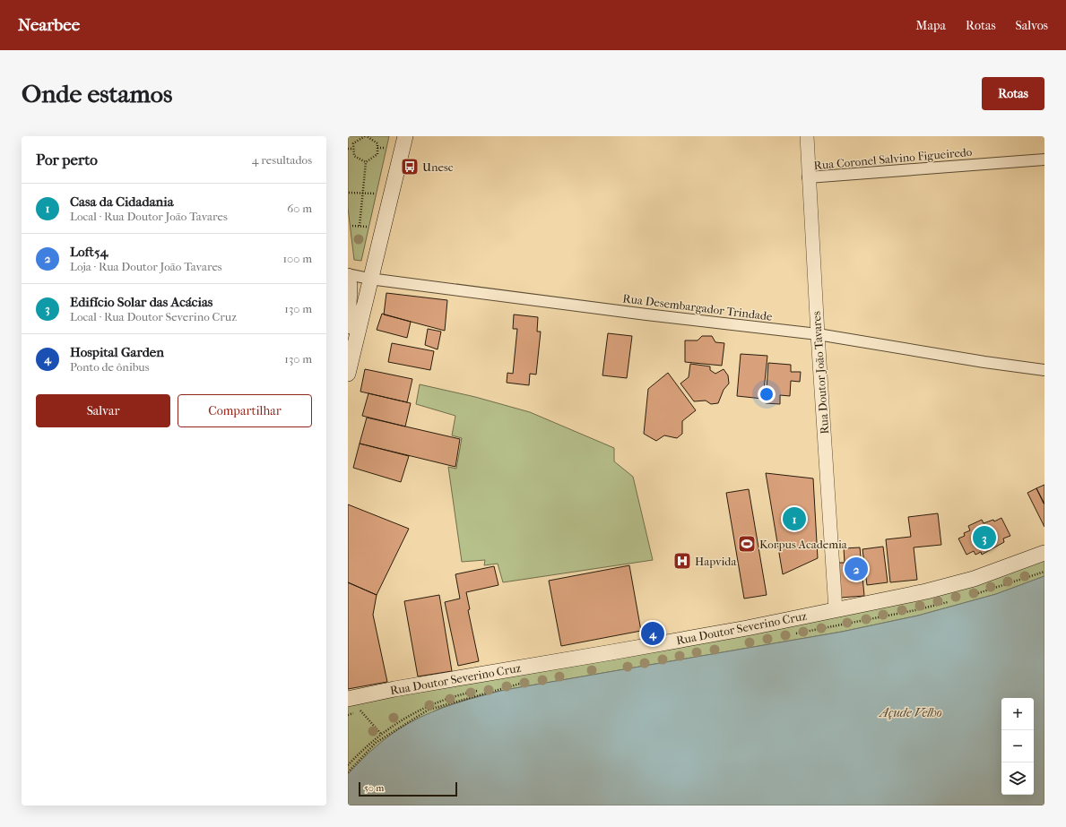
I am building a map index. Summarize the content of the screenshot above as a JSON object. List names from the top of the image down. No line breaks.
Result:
{"streets":{"main road":["Rua Doutor Severino Cruz"],"street":["Rua Coronel Salvino Figueiredo","Rua Desembargador Trindade","Rua Doutor João Tavares"]},"crossings":[["Rua Coronel Salvino Figueiredo","Rua Doutor João Tavares"],["Rua Desembargador Trindade","Rua Doutor João Tavares"],["Rua Doutor João Tavares","Rua Doutor Severino Cruz"]],"water":["Açude Velho"],"places":{"bus stop":["Unesc"],"sports":["Korpus Academia"],"hospital":["Hapvida"]},"scale_bar":"50 m","page":{"header":"Nearbee","nav":["Mapa","Rotas","Salvos"],"buttons":["Rotas",["Salvar","Compartilhar"]],"title":"Onde estamos","heading":["Por perto","4 resultados"],"list":[{"mark":"1","name":"Casa da Cidadania","note":"Local · Rua Doutor João Tavares","value":"60 m"},{"mark":"2","name":"Loft54","note":"Loja · Rua Doutor João Tavares","value":"100 m"},{"mark":"3","name":"Edifício Solar das Acácias","note":"Local · Rua Doutor Severino Cruz","value":"130 m"},{"mark":"4","name":"Hospital Garden","note":"Ponto de ônibus","value":"130 m"}],"pins":["1","3","2","4"],"map_buttons":["+","−"],"scale":"50 m"}}
